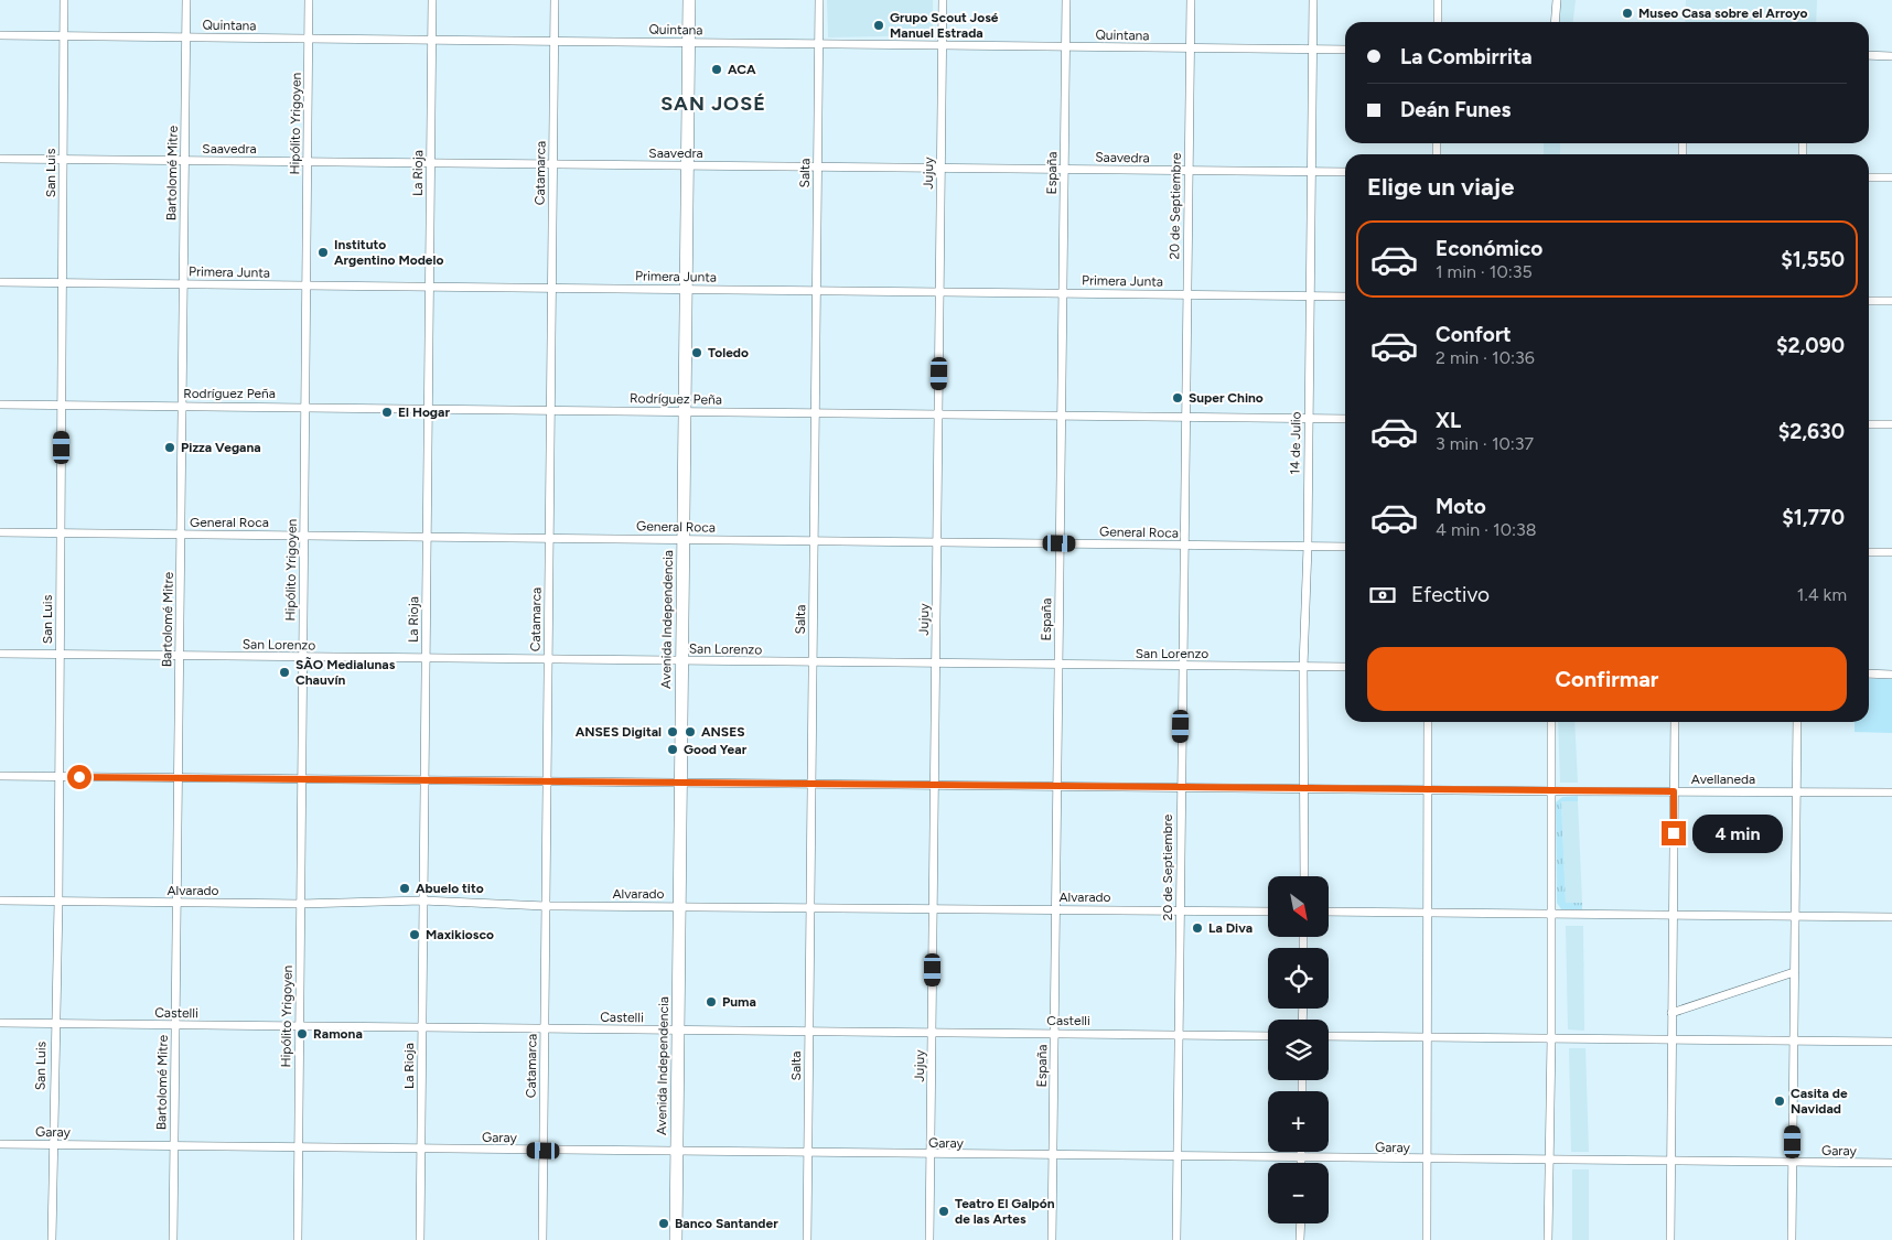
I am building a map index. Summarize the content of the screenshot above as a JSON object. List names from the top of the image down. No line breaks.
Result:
{"streets":{"main road":["Avenida Independencia"],"street":["Quintana","Hipólito Yrigoyen","Saavedra","San Luis","Bartolomé Mitre","La Rioja","Catamarca","Salta","Jujuy","España","20 de Septiembre","Primera Junta","Rodríguez Peña","14 de Julio","General Roca","San Lorenzo","Avellaneda","Alvarado","Castelli","Garay"]},"crossings":[["Quintana","Hipólito Yrigoyen"],["Quintana","San Luis"],["Quintana","Bartolomé Mitre"],["Quintana","La Rioja"],["Quintana","Catamarca"],["Quintana","Salta"],["Quintana","Jujuy"],["Quintana","España"],["Quintana","20 de Septiembre"],["Quintana","14 de Julio"],["Quintana","Avenida Independencia"],["Hipólito Yrigoyen","Saavedra"],["Hipólito Yrigoyen","Primera Junta"],["Hipólito Yrigoyen","Rodríguez Peña"],["Hipólito Yrigoyen","General Roca"],["Hipólito Yrigoyen","San Lorenzo"],["Hipólito Yrigoyen","Avellaneda"],["Hipólito Yrigoyen","Alvarado"],["Hipólito Yrigoyen","Castelli"],["Hipólito Yrigoyen","Garay"],["Saavedra","San Luis"],["Saavedra","Bartolomé Mitre"],["Saavedra","La Rioja"],["Saavedra","Catamarca"],["Saavedra","Salta"],["Saavedra","Jujuy"],["Saavedra","España"],["Saavedra","20 de Septiembre"],["Saavedra","14 de Julio"],["Saavedra","Avenida Independencia"],["San Luis","Primera Junta"],["San Luis","Rodríguez Peña"],["San Luis","General Roca"],["San Luis","San Lorenzo"],["San Luis","Avellaneda"],["San Luis","Alvarado"],["San Luis","Castelli"],["San Luis","Garay"],["Bartolomé Mitre","Primera Junta"],["Bartolomé Mitre","Rodríguez Peña"],["Bartolomé Mitre","General Roca"],["Bartolomé Mitre","San Lorenzo"],["Bartolomé Mitre","Avellaneda"],["Bartolomé Mitre","Alvarado"],["Bartolomé Mitre","Castelli"],["Bartolomé Mitre","Garay"],["La Rioja","Primera Junta"],["La Rioja","Rodríguez Peña"],["La Rioja","General Roca"],["La Rioja","San Lorenzo"],["La Rioja","Avellaneda"],["La Rioja","Alvarado"],["La Rioja","Castelli"],["La Rioja","Garay"],["Catamarca","Primera Junta"],["Catamarca","Rodríguez Peña"],["Catamarca","General Roca"],["Catamarca","San Lorenzo"],["Catamarca","Avellaneda"],["Catamarca","Alvarado"],["Catamarca","Castelli"],["Catamarca","Garay"],["Salta","Primera Junta"],["Salta","Rodríguez Peña"],["Salta","General Roca"],["Salta","San Lorenzo"],["Salta","Avellaneda"],["Salta","Alvarado"],["Salta","Castelli"],["Salta","Garay"],["Jujuy","Primera Junta"],["Jujuy","Rodríguez Peña"],["Jujuy","General Roca"],["Jujuy","San Lorenzo"],["Jujuy","Avellaneda"],["Jujuy","Alvarado"],["Jujuy","Castelli"],["Jujuy","Garay"],["España","Primera Junta"],["España","Rodríguez Peña"],["España","General Roca"],["España","San Lorenzo"],["España","Avellaneda"],["España","Alvarado"],["España","Castelli"],["España","Garay"],["20 de Septiembre","Primera Junta"],["20 de Septiembre","Rodríguez Peña"],["20 de Septiembre","General Roca"],["20 de Septiembre","San Lorenzo"],["20 de Septiembre","Avellaneda"],["20 de Septiembre","Alvarado"],["20 de Septiembre","Castelli"],["20 de Septiembre","Garay"],["Primera Junta","14 de Julio"],["Primera Junta","Avenida Independencia"],["Rodríguez Peña","14 de Julio"],["Rodríguez Peña","Avenida Independencia"],["14 de Julio","General Roca"],["14 de Julio","San Lorenzo"],["14 de Julio","Avellaneda"],["General Roca","Avenida Independencia"],["Avenida Independencia","San Lorenzo"],["Avenida Independencia","Avellaneda"],["Avenida Independencia","Alvarado"],["Avenida Independencia","Castelli"],["Avenida Independencia","Garay"]],"districts":["SAN JOSÉ"],"places":["Museo Casa sobre el Arroyo","Grupo Scout José Manuel Estrada","ACA","Instituto Argentino Modelo","Toledo","Super Chino","El Hogar","Pizza Vegana","SÃO Medialunas Chauvín","ANSES Digital","ANSES","Good Year","Abuelo tito","La Diva","Maxikiosco","Puma","Ramona","Casita de Navidad","Teatro El Galpón de las Artes","Banco Santander"],"north":"bottom right","page":{"banner":["La Combirrita","Deán Funes"],"heading":"Elige un viaje","list":[{"name":"Económico","note":"1 min · 10:35","value":"$1,550"},{"name":"Confort","note":"2 min · 10:36","value":"$2,090"},{"name":"XL","note":"3 min · 10:37","value":"$2,630"},{"name":"Moto","note":"4 min · 10:38","value":"$1,770"}],"pay":["Efectivo","1.4 km"],"buttons":"Confirmar","bubble":"4 min","map_buttons":["+","−"]}}
